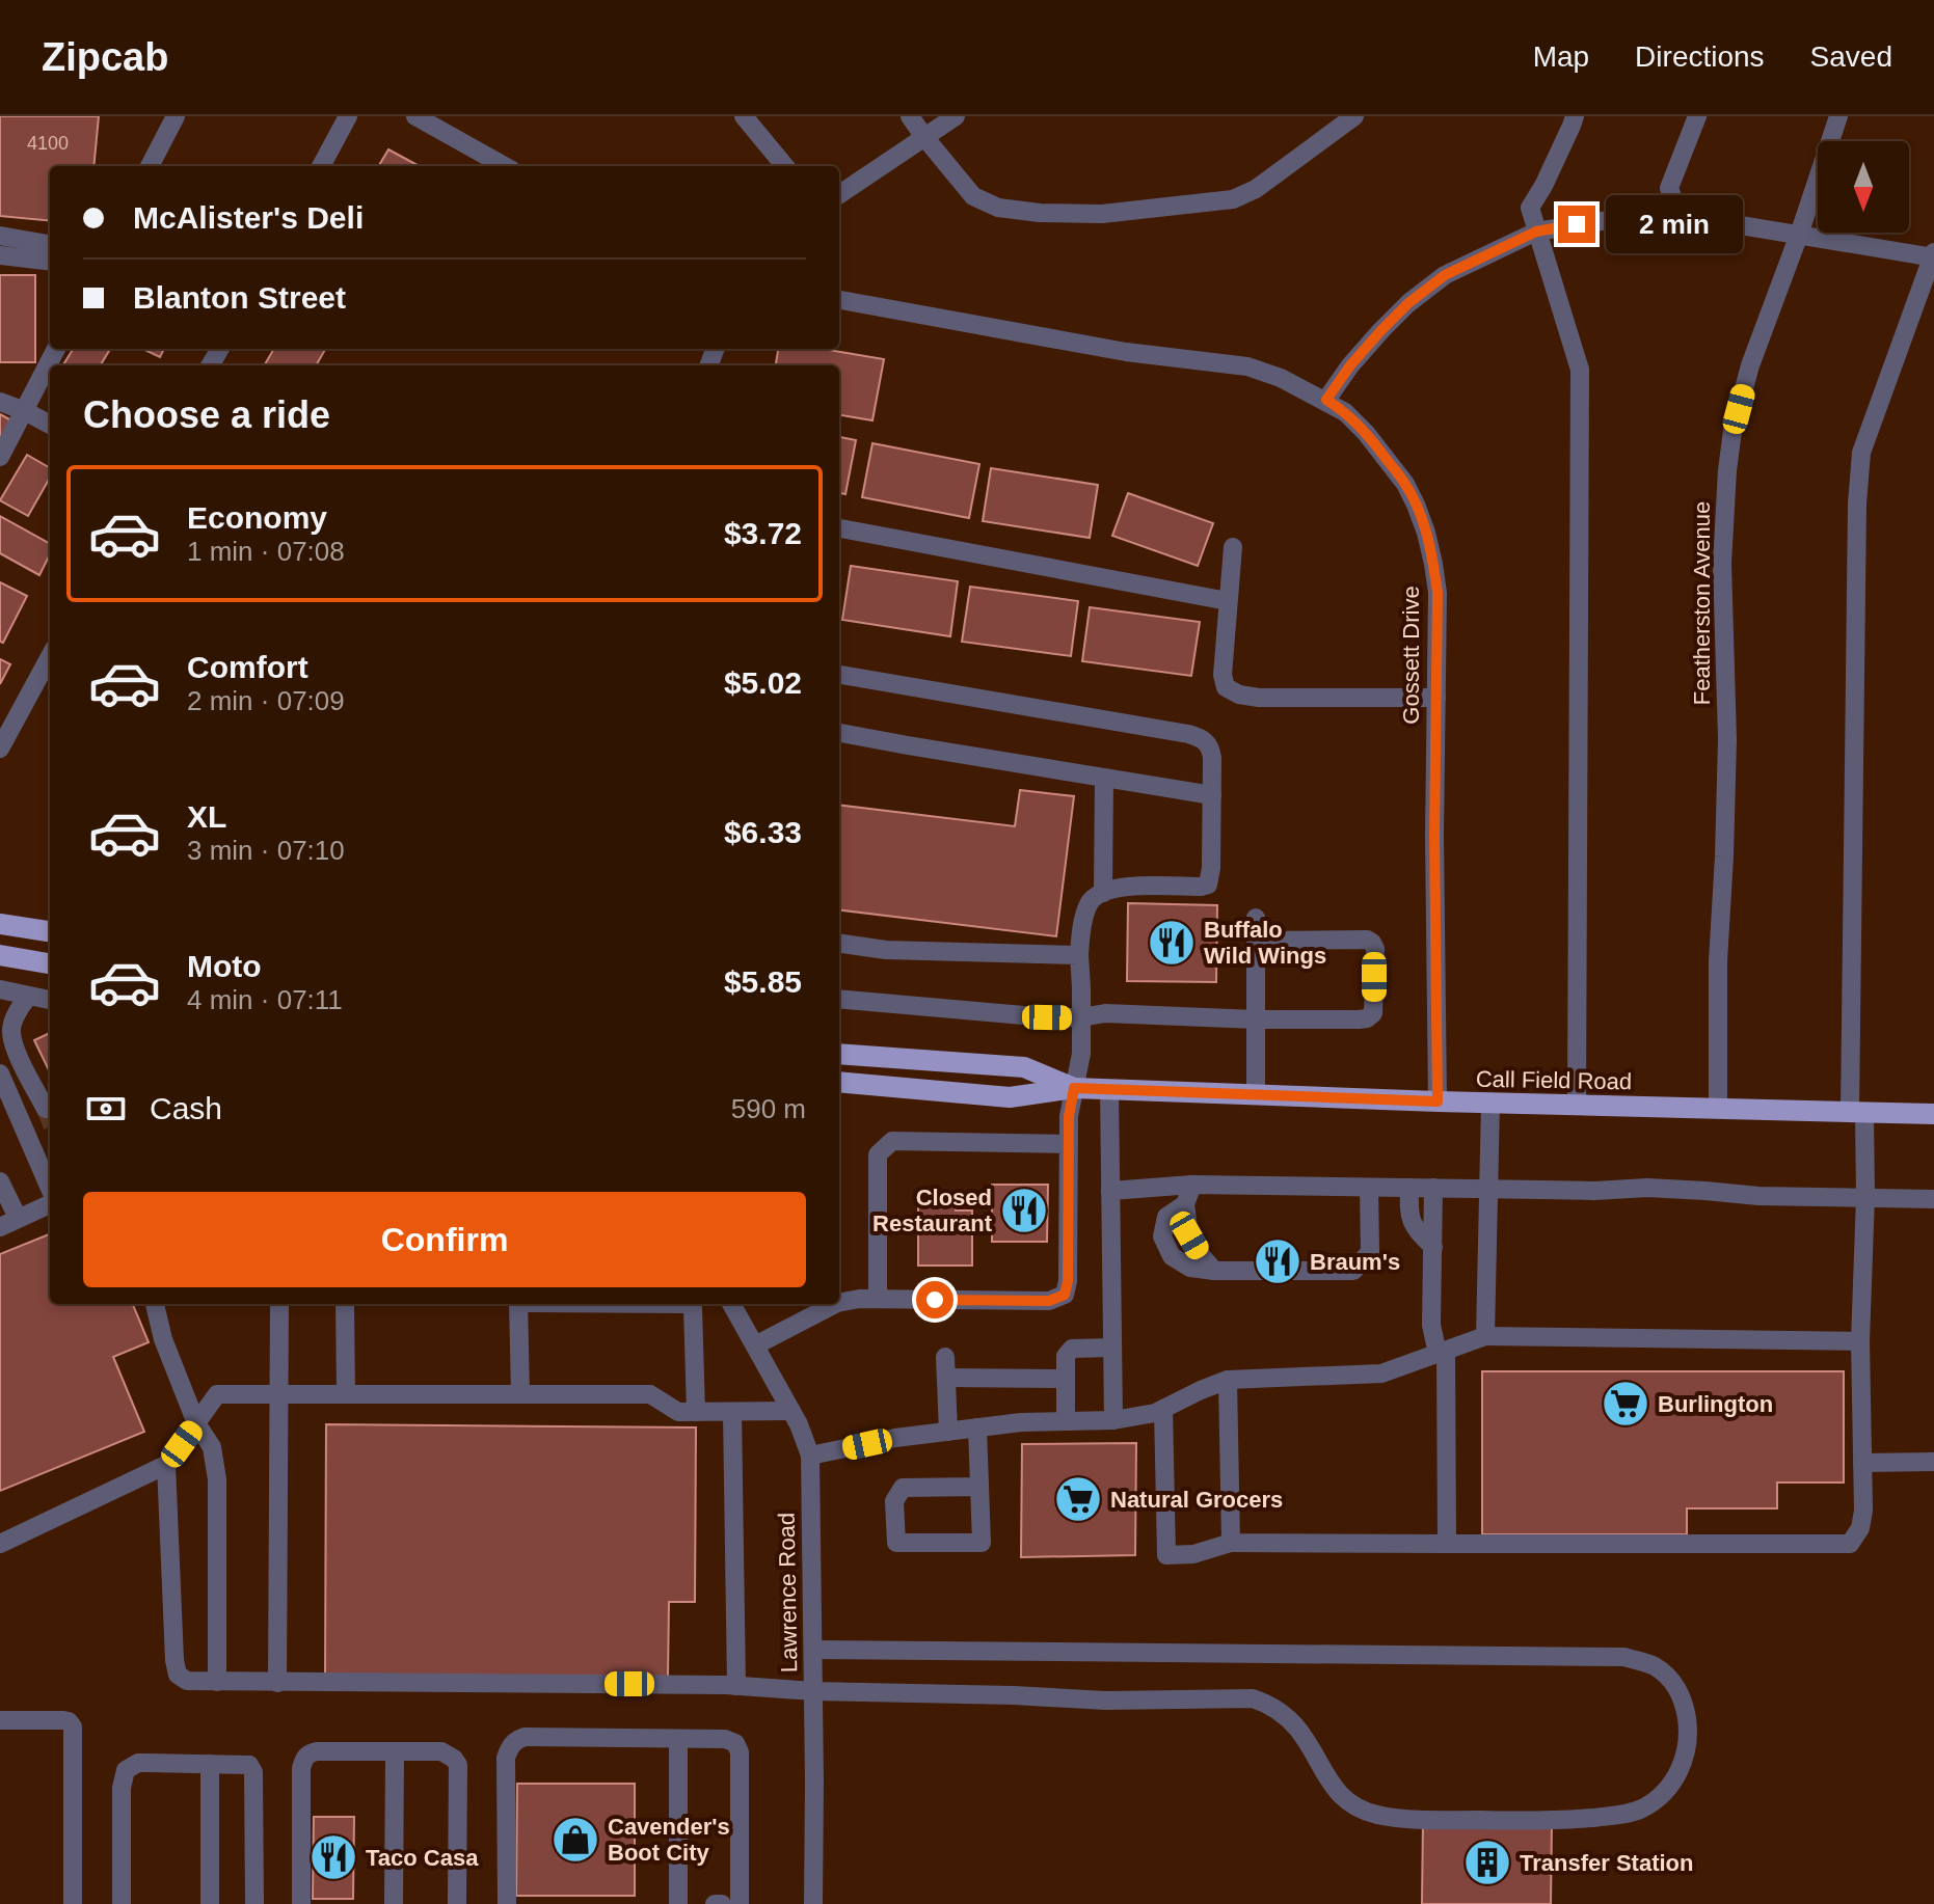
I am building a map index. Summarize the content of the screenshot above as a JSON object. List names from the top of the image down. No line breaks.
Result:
{"streets":{"main road":["Call Field Road"],"street":["Featherston Avenue","Gossett Drive","Lawrence Road"]},"crossings":[["Featherston Avenue","Call Field Road"],["Gossett Drive","Call Field Road"]],"places":{"restaurant":["Buffalo Wild Wings","Closed Restaurant","Braum's","Taco Casa"],"supermarket":["Burlington","Natural Grocers"],"shop":["Cavender's Boot City"],"building":["Transfer Station"]},"house_numbers":["4100"],"north":"bottom","page":{"header":"Zipcab","nav":["Map","Directions","Saved"],"banner":["McAlister's Deli","Blanton Street"],"bubble":"2 min","heading":"Choose a ride","list":[{"name":"Economy","note":"1 min · 07:08","value":"$3.72"},{"name":"Comfort","note":"2 min · 07:09","value":"$5.02"},{"name":"XL","note":"3 min · 07:10","value":"$6.33"},{"name":"Moto","note":"4 min · 07:11","value":"$5.85"}],"pay":["Cash","590 m"],"buttons":"Confirm"}}
